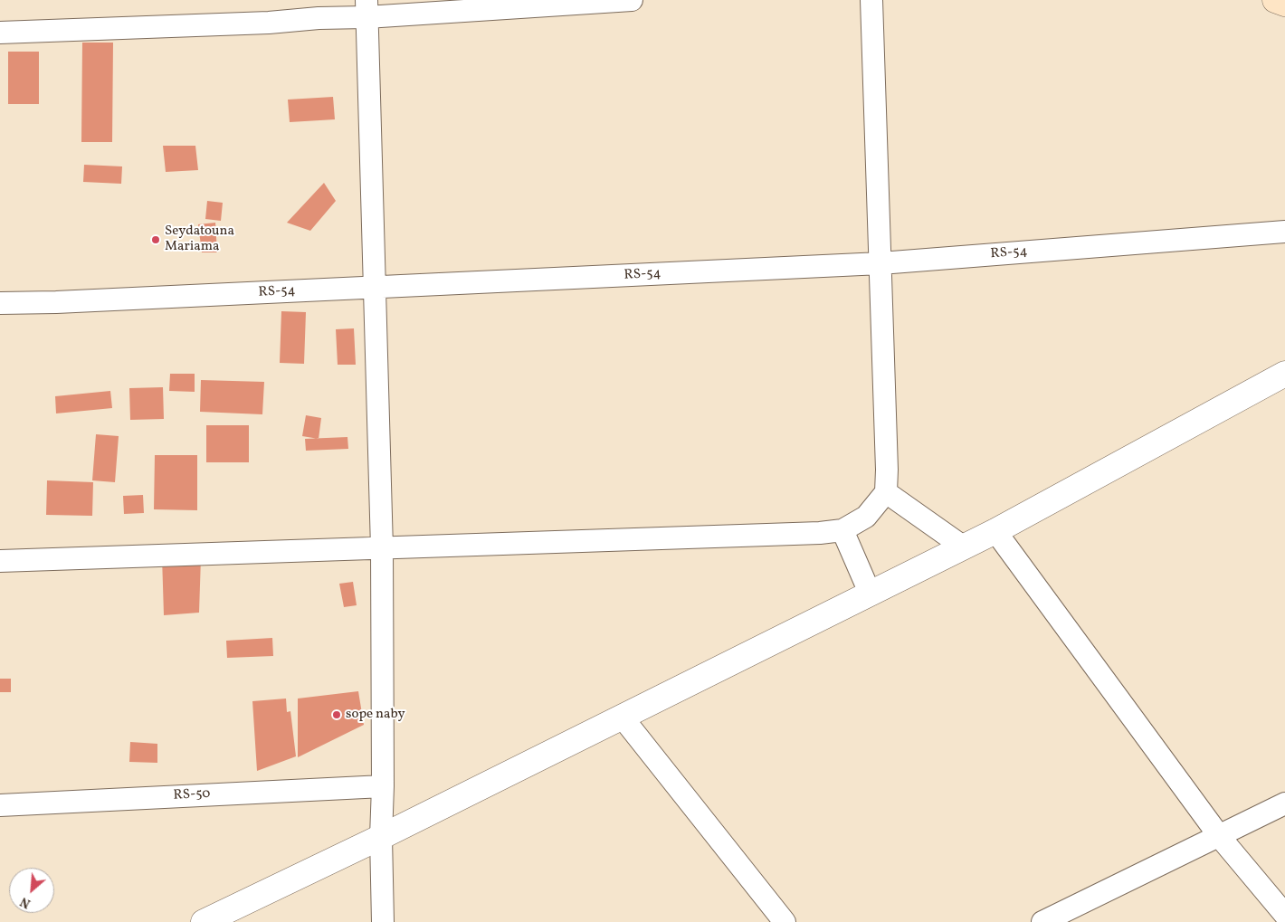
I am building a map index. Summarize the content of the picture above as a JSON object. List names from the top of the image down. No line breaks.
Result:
{"streets":{"street":["RS-54","RS-50"]},"places":["Seydatouna Mariama","sope naby"],"north":"bottom left"}
